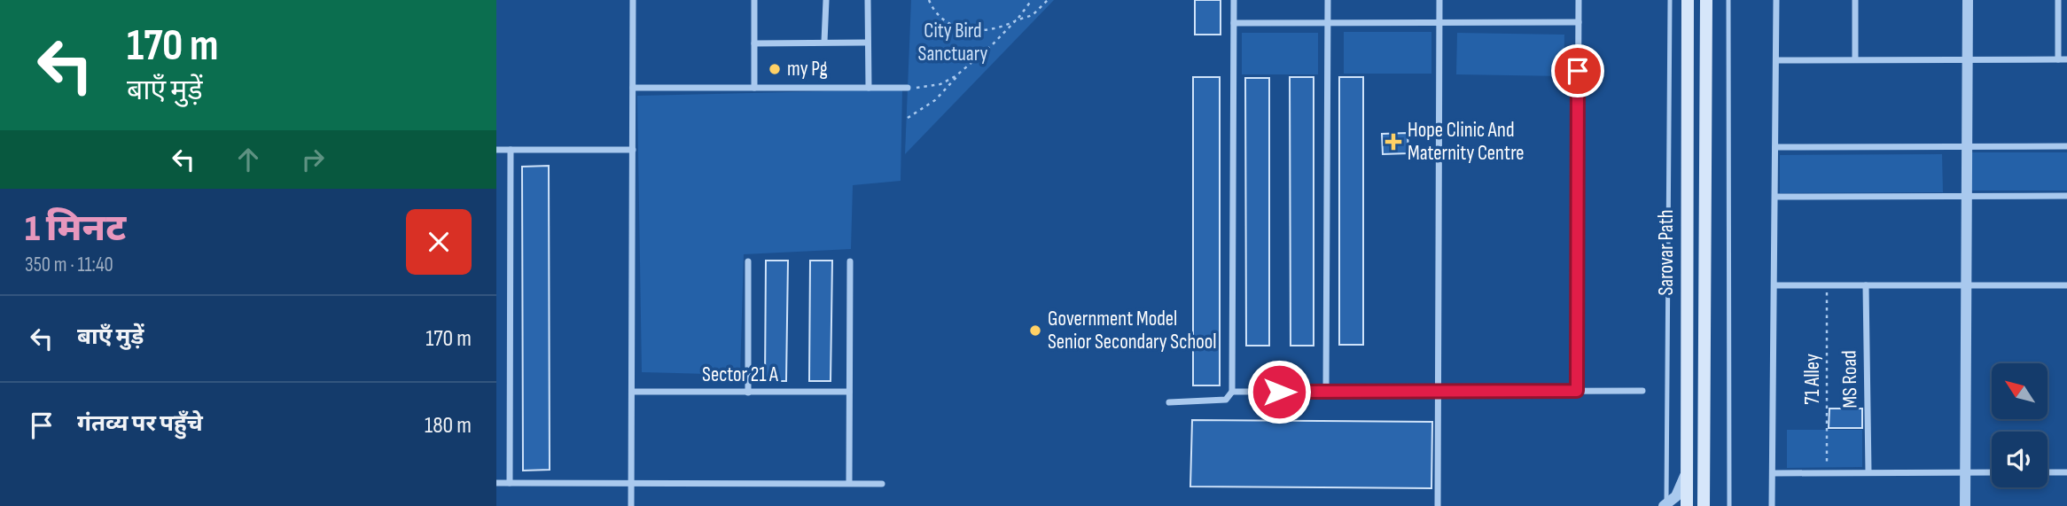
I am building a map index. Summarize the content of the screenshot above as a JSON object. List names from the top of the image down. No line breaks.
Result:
{"streets":{"main road":["Sarovar Path"],"street":["Sector 21 A","MS Road"],"path":["71 Alley"]},"parks":["City Bird Sanctuary"],"places":{"other":["my Pg","Government Model Senior Secondary School"],"health":["Hope Clinic And Maternity Centre"]},"north":"top left","page":{"turn":["170 m","बाएँ मुड़ें"],"heading":["1 मिनट","350 m · 11:40"],"list":[{"name":"बाएँ मुड़ें","value":"170 m"},{"name":"गंतव्य पर पहुँचे","value":"180 m"}]}}
